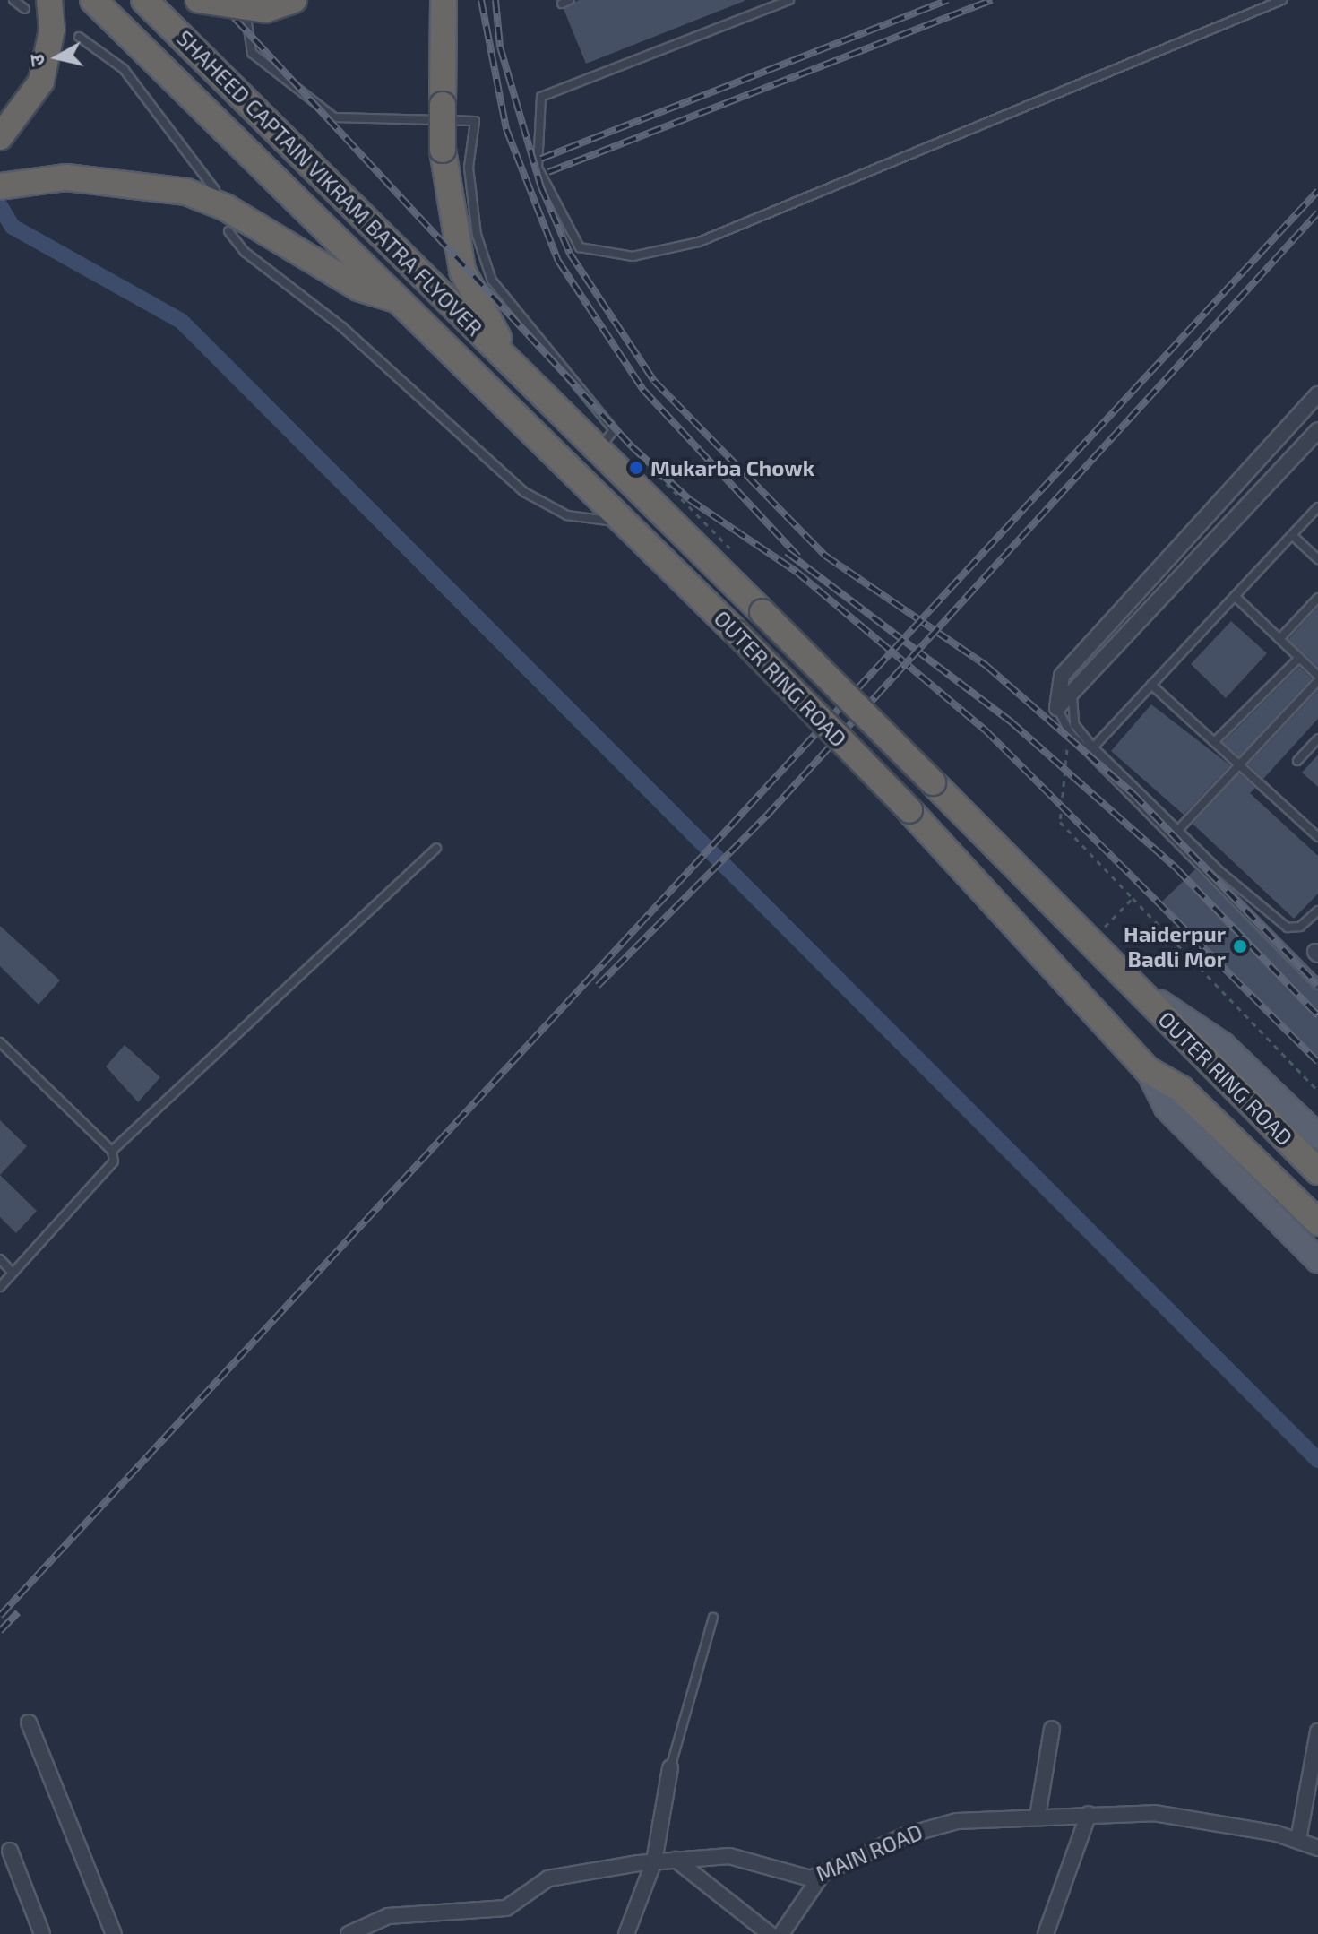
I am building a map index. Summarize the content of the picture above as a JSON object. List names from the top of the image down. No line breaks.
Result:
{"streets":{"highway":["SHAHEED CAPTAIN VIKRAM BATRA FLYOVER","OUTER RING ROAD"],"street":["MAIN ROAD"]},"crossings":[["SHAHEED CAPTAIN VIKRAM BATRA FLYOVER","OUTER RING ROAD"]],"places":["Mukarba Chowk","Haiderpur Badli Mor"],"north":"left"}
